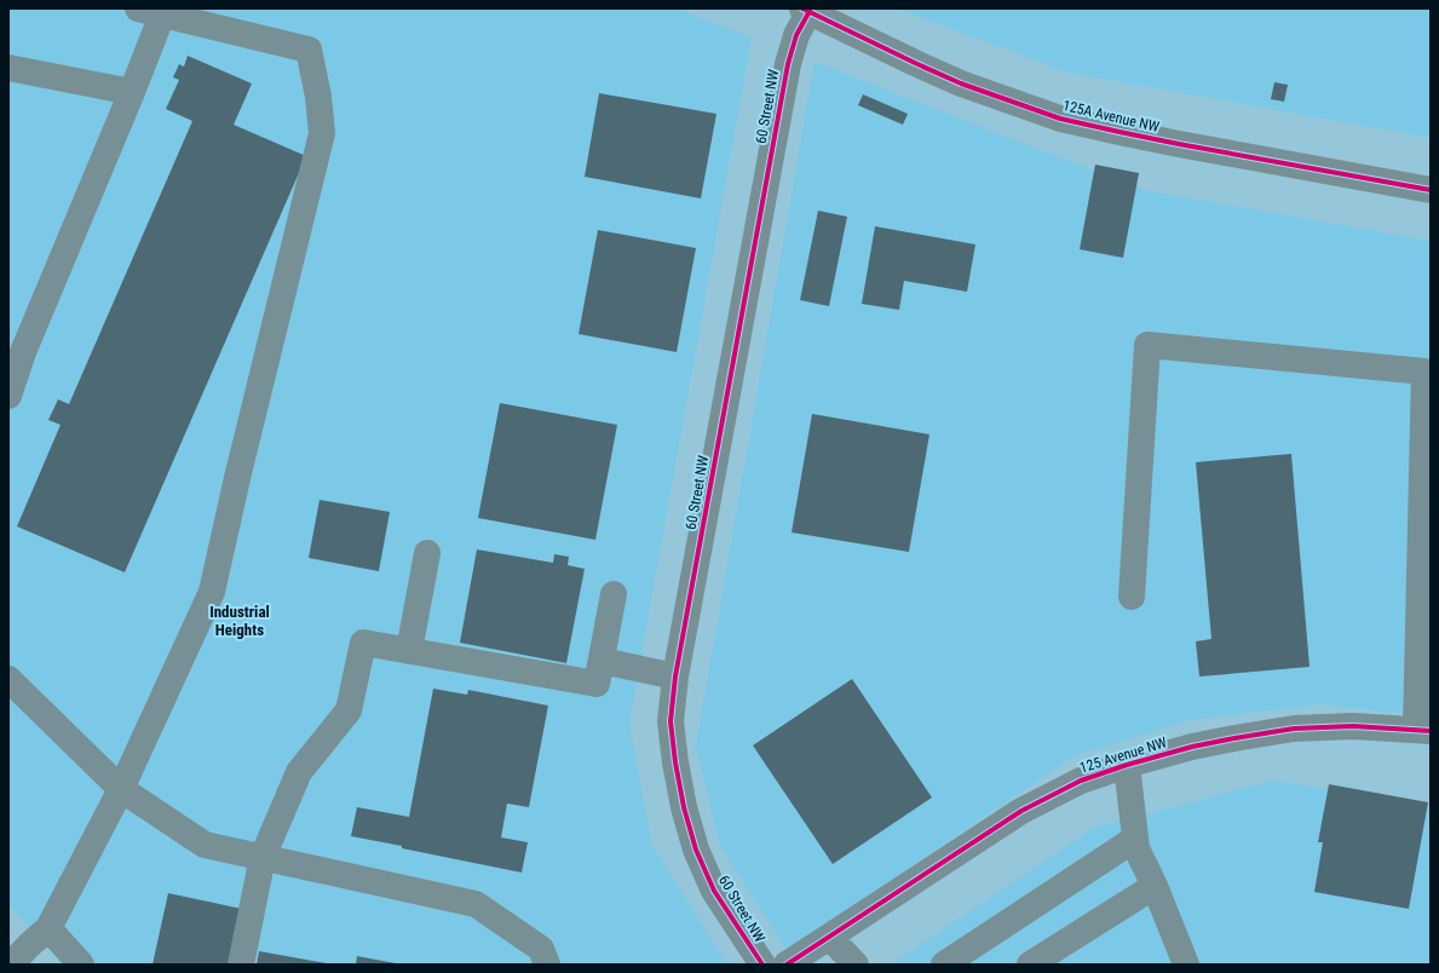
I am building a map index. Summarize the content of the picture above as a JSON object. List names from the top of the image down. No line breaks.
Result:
{"streets":{"street":["60 Street NW","125A Avenue NW","125 Avenue NW"]},"crossings":[["60 Street NW","125A Avenue NW"]],"districts":["Industrial Heights"]}
